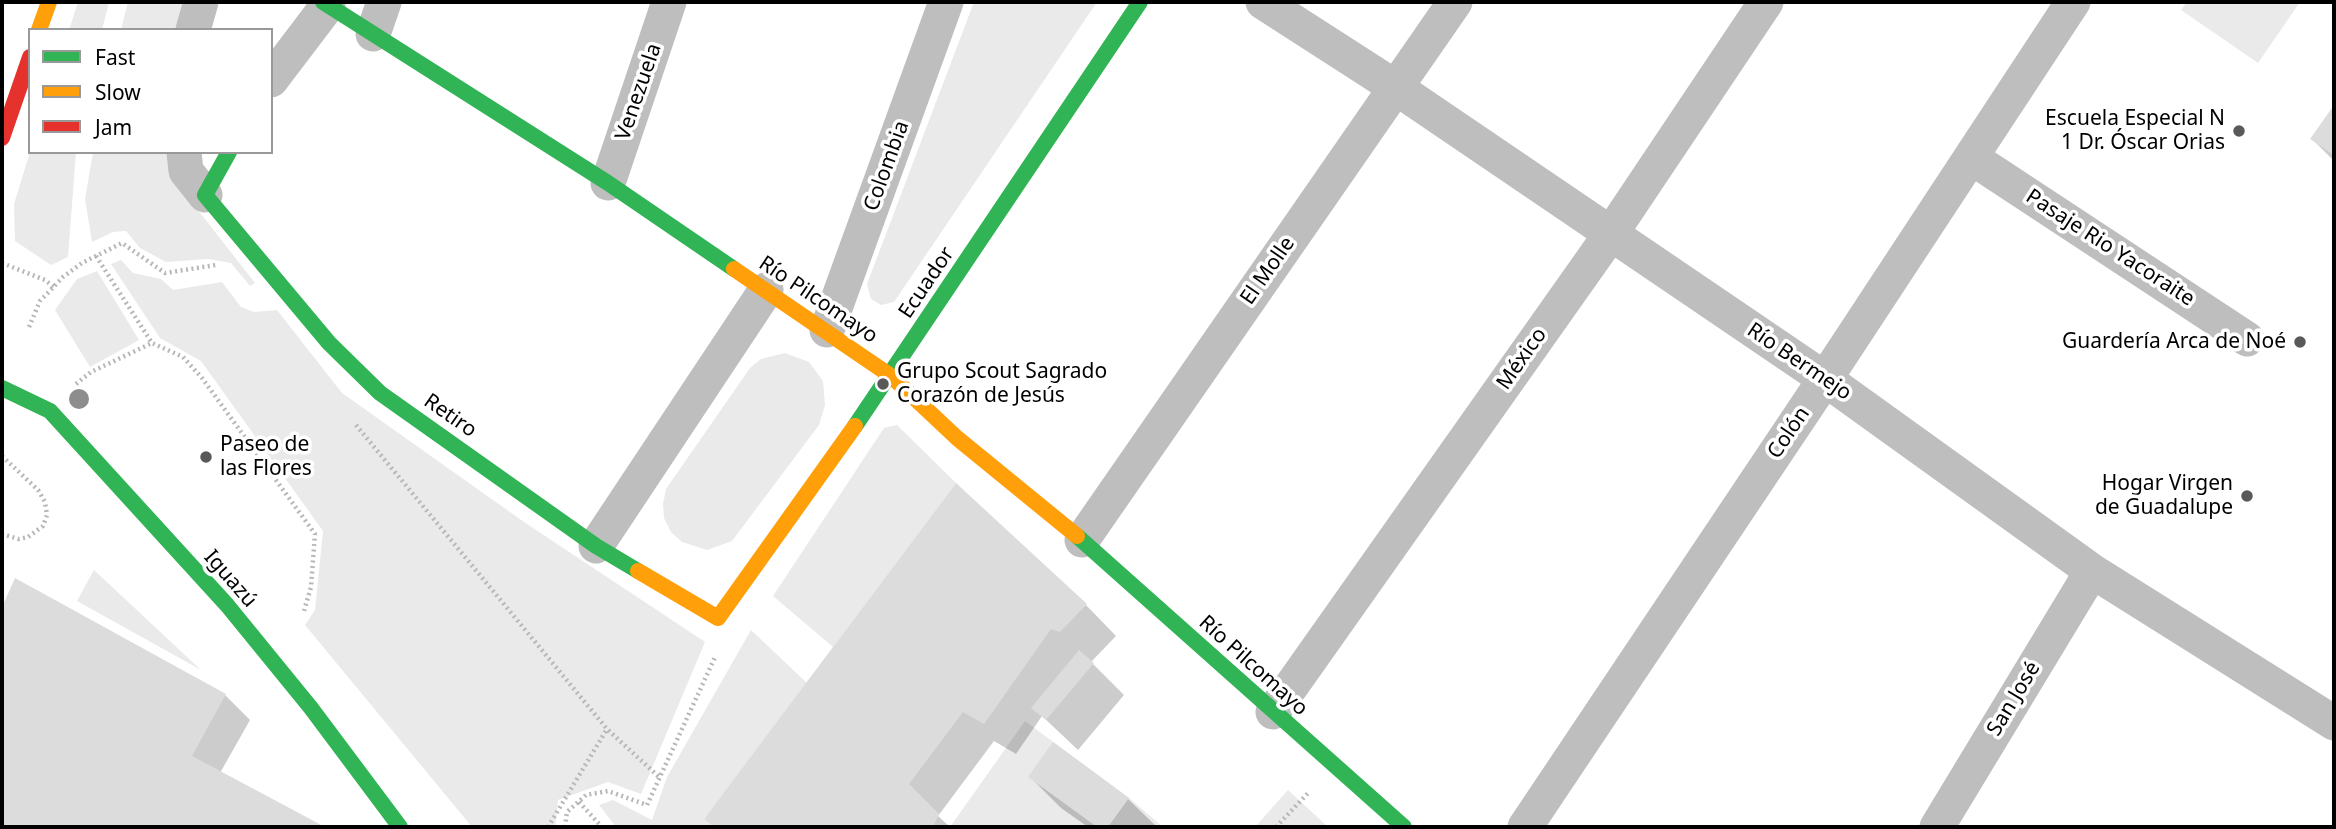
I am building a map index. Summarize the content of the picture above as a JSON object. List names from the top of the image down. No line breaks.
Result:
{"streets":{"street":["Venezuela","Colombia","Pasaje Rio Yacoraite","El Molle","Ecuador","Río Pilcomayo","México","Río Bermejo","Retiro","Colón","Iguazú","San José"]},"crossings":[["Venezuela","Río Pilcomayo"],["Colombia","Río Pilcomayo"],["Pasaje Rio Yacoraite","Colón"],["El Molle","Río Pilcomayo"],["El Molle","Río Bermejo"],["Ecuador","Río Pilcomayo"],["Ecuador","Retiro"],["Río Pilcomayo","México"],["México","Río Bermejo"],["Río Bermejo","Colón"],["Río Bermejo","San José"]],"places":["Escuela Especial N 1 Dr. Óscar Orias","Guardería Arca de Noé","Grupo Scout Sagrado Corazón de Jesús","Paseo de las Flores","Hogar Virgen de Guadalupe"],"legend":["Fast","Slow","Jam"]}
